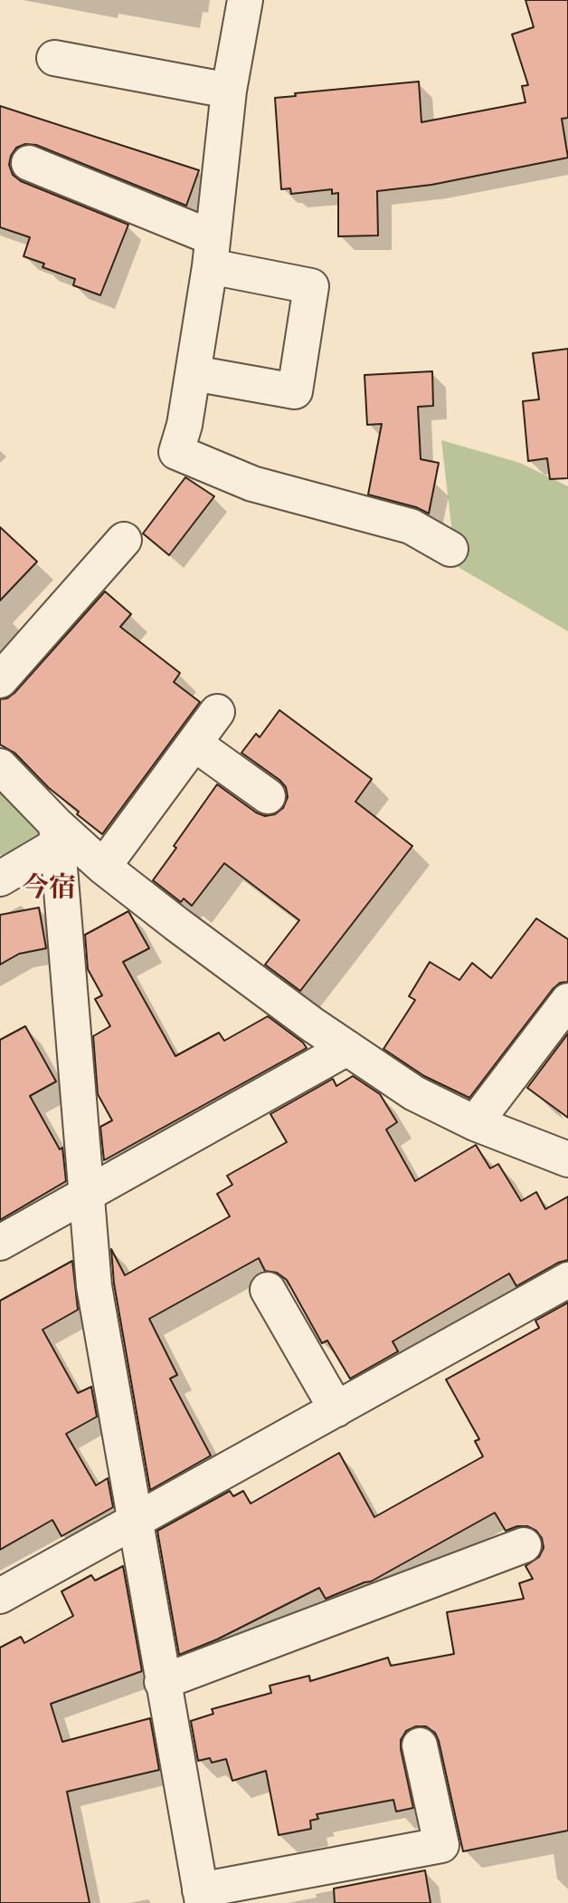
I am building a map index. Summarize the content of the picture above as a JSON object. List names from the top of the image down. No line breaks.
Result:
{"districts":["今宿"]}
